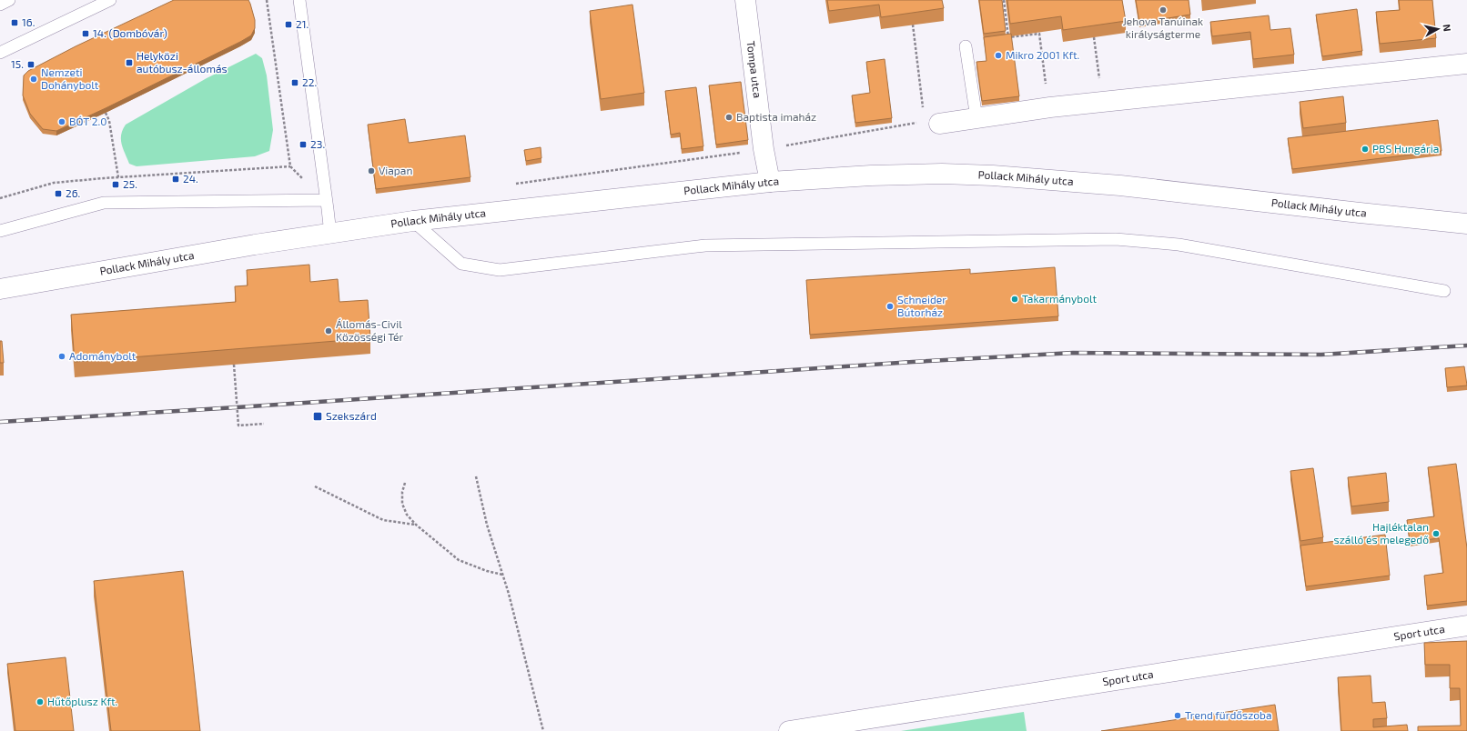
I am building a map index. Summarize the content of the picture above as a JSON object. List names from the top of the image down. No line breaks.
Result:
{"streets":{"main road":["Tompa utca","Pollack Mihály utca","Sport utca"]},"crossings":[["Tompa utca","Pollack Mihály utca"]],"places":{"other":["Jehova Tanúinak királyságterme","Mikro 2001 Kft.","Nemzeti Dohánybolt","Baptista imaház","BÓT 2.0","PBS Hungária","Viapan","Takarmánybolt","Schneider Bútorház","Állomás-Civil Közösségi Tér","Adománybolt","Hajléktalan szálló és melegedő","Hűtőplusz Kft.","Trend fürdőszoba"],"transit":["16.","21.","14. (Dombóvár)","Helyközi autóbusz-állomás","15.","22.","23.","24.","25.","26.","Szekszárd"]},"north":"right"}
